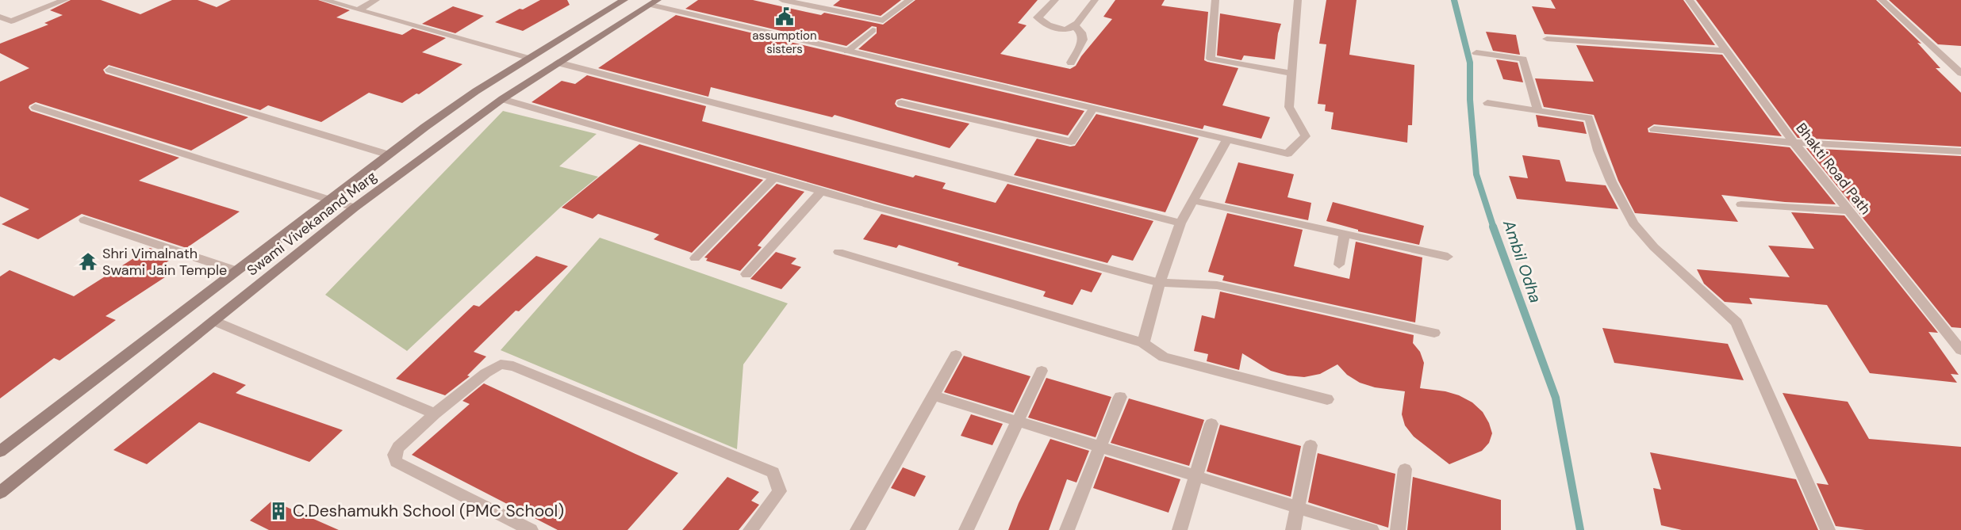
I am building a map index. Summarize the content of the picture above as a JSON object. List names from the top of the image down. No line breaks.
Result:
{"streets":{"main road":["Swami Vivekanand Marg"],"street":["Bhakti Road Path"]},"water":["Ambil Odha"],"places":{"public building":["assumption sisters"],"temple":["Shri Vimalnath Swami Jain Temple"],"building":["C.Deshamukh School (PMC School)"]}}
